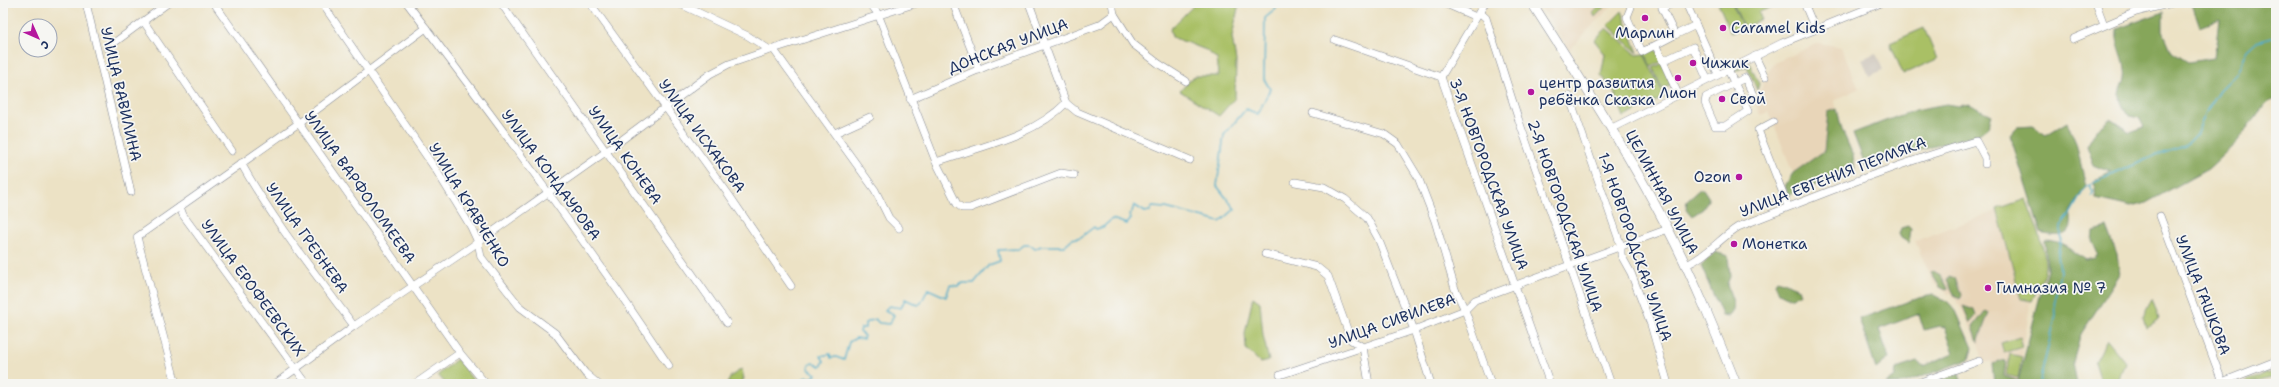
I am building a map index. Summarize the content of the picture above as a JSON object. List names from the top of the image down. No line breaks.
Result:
{"streets":{"main road":["ЦЕЛИННАЯ УЛИЦА"],"street":["ДОНСКАЯ УЛИЦА","УЛИЦА ВАВИЛИНА","УЛИЦА ИСХАКОВА","УЛИЦА КОНЕВА","3-Я НОВГОРОДСКАЯ УЛИЦА","УЛИЦА КОНДАУРОВА","УЛИЦА ЕВГЕНИЯ ПЕРМЯКА","УЛИЦА ВАРФОЛОМЕЕВА","УЛИЦА КРАВЧЕНКО","2-Я НОВГОРОДСКАЯ УЛИЦА","УЛИЦА ГРЕБНЕВА","1-Я НОВГОРОДСКАЯ УЛИЦА","УЛИЦА ЕРОФЕЕВСКИХ","УЛИЦА ГАШКОВА","УЛИЦА СИВИЛЕВА"]},"crossings":[["3-Я НОВГОРОДСКАЯ УЛИЦА","УЛИЦА СИВИЛЕВА"],["УЛИЦА ЕВГЕНИЯ ПЕРМЯКА","ЦЕЛИННАЯ УЛИЦА"],["ЦЕЛИННАЯ УЛИЦА","УЛИЦА СИВИЛЕВА"],["2-Я НОВГОРОДСКАЯ УЛИЦА","УЛИЦА СИВИЛЕВА"],["1-Я НОВГОРОДСКАЯ УЛИЦА","УЛИЦА СИВИЛЕВА"]],"places":["Марлин","Caramel Kids","Чижик","Лион","центр развития ребёнка Сказка","Свой","Ozon","Монетка","Гимназия № 7"],"north":"bottom right"}
